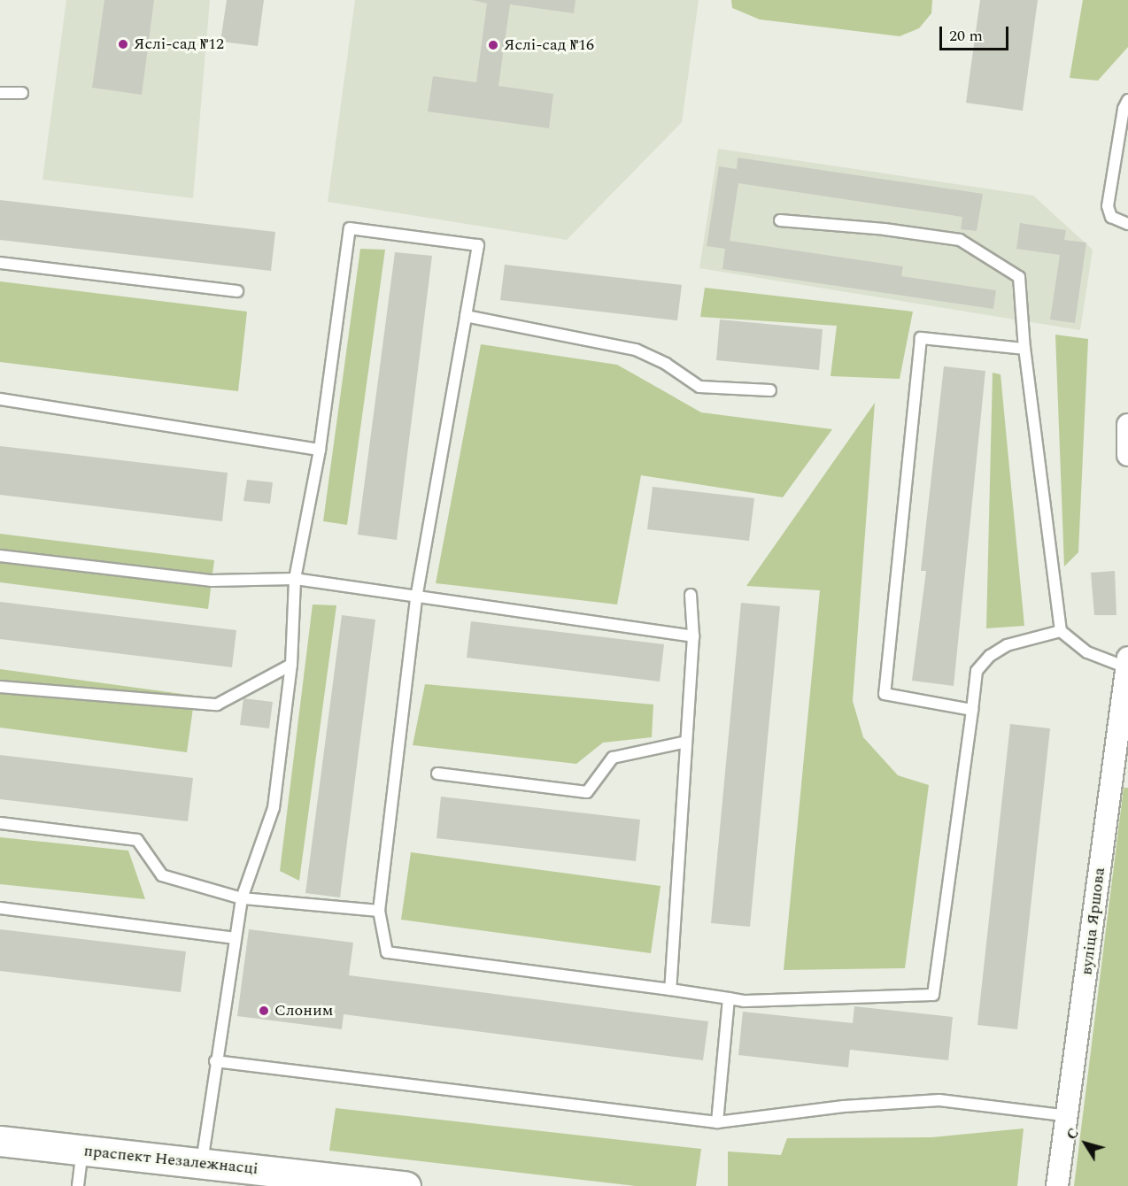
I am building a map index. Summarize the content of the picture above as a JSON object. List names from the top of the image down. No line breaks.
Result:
{"streets":{"main road":["праспект Незалежнасці"],"street":["вуліца Яршова"]},"places":["Яслі-сад №12","Яслі-сад №16","Слоним"],"scale_bar":"20 m","north":"top left"}
